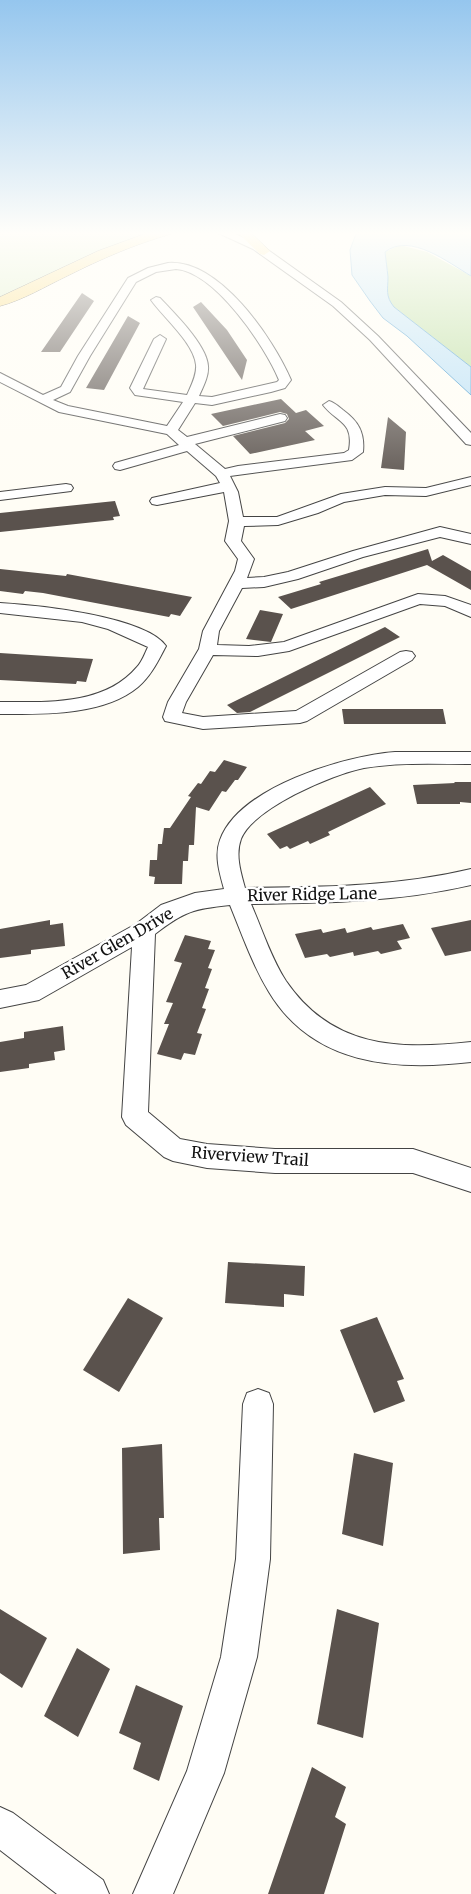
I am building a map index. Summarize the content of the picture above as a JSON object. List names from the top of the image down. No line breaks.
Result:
{"streets":{"street":["River Ridge Lane","River Glen Drive","Riverview Trail"]},"crossings":[["River Ridge Lane","River Glen Drive"],["River Glen Drive","Riverview Trail"]]}
